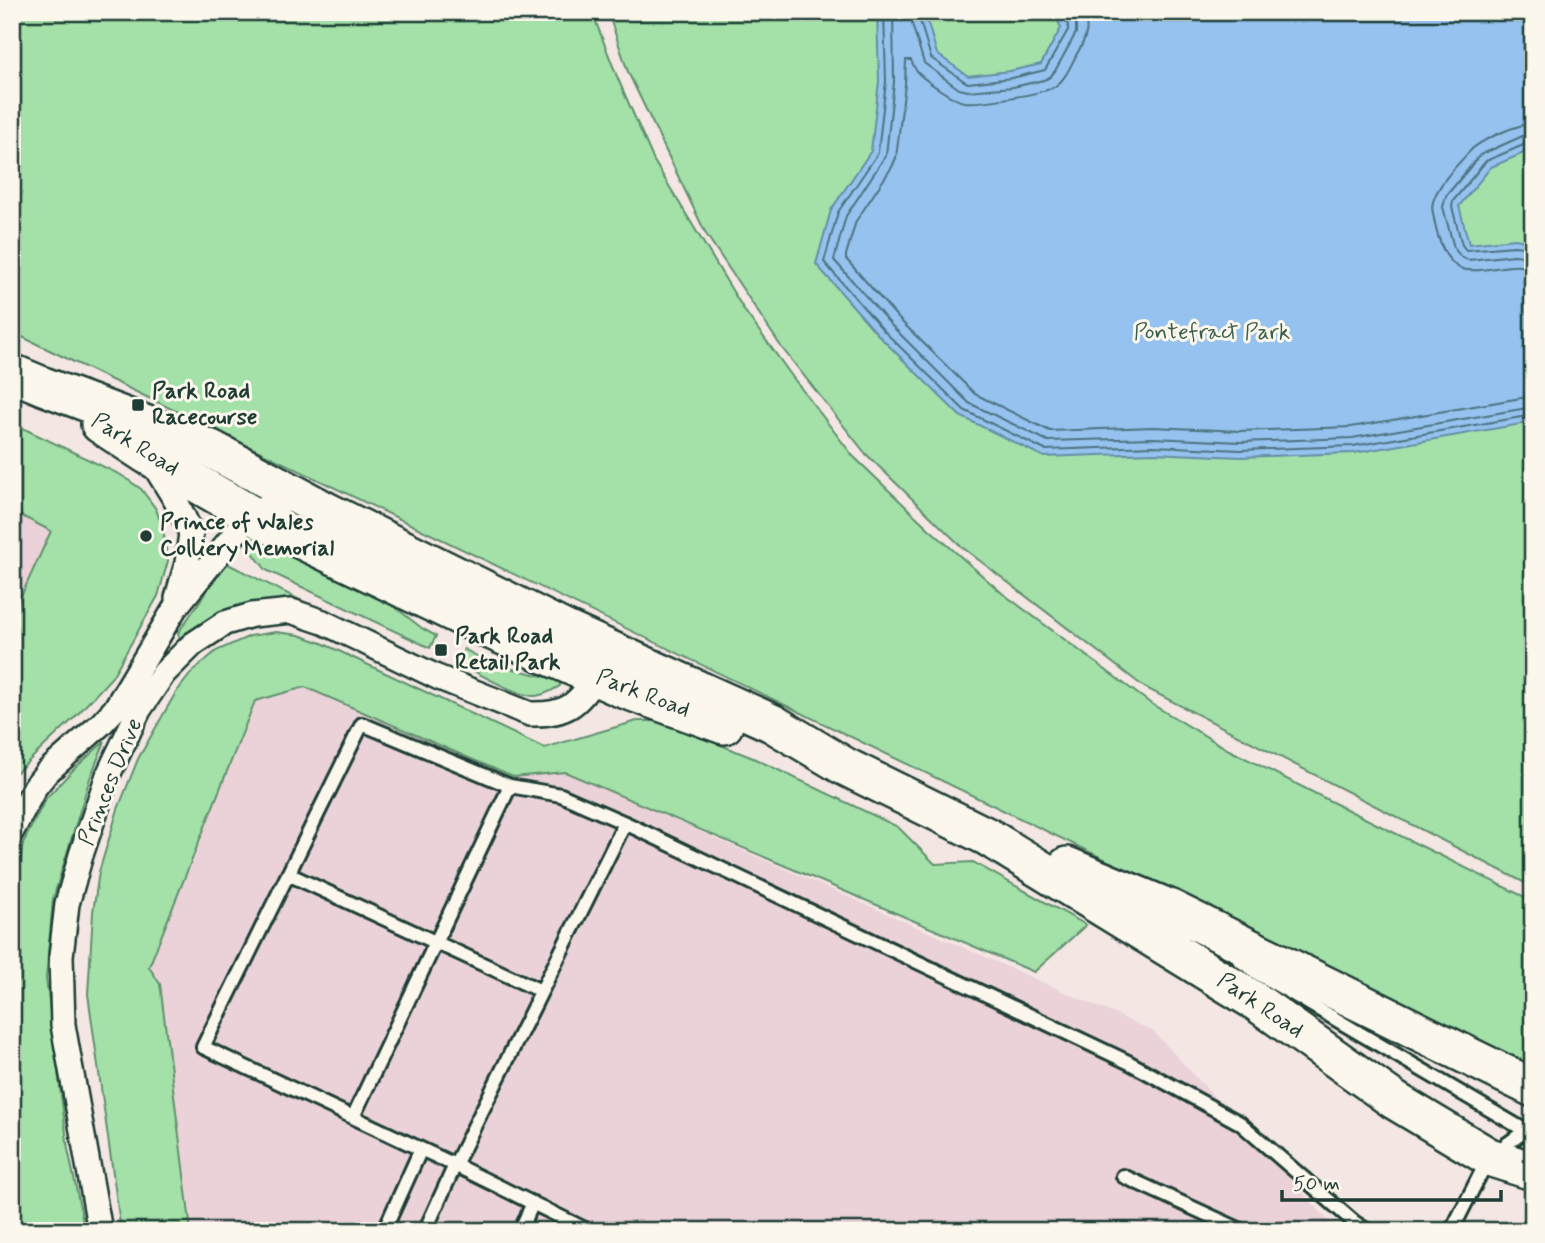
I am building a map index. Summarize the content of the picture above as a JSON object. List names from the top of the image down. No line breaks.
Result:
{"streets":{"main road":["Park Road"],"street":["Princes Drive"]},"crossings":[["Park Road","Princes Drive"]],"parks":["Pontefract Park"],"places":{"transit":["Park Road Racecourse","Park Road Retail Park"],"other":["Prince of Wales Colliery Memorial"]},"scale_bar":"50 m"}
